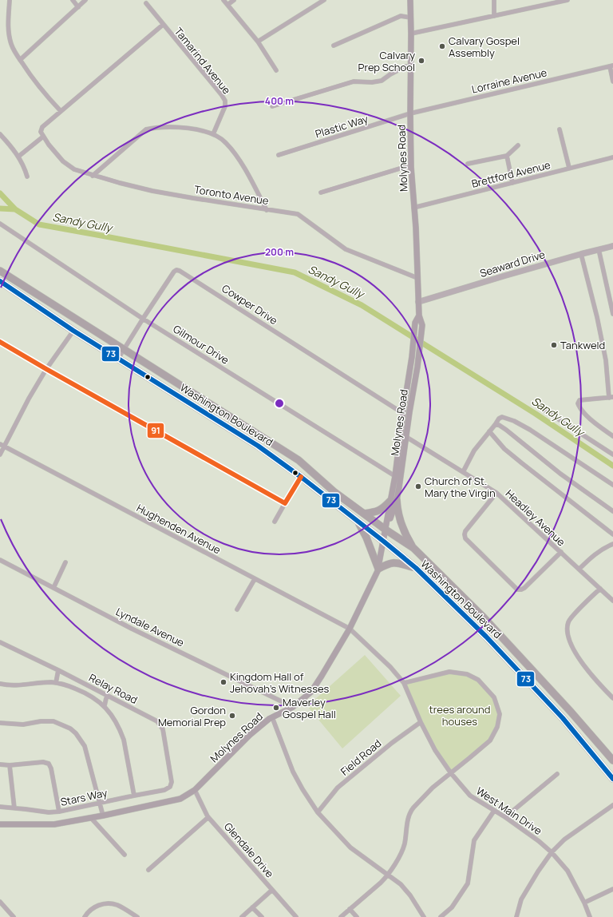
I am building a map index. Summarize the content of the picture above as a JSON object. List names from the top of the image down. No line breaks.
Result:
{"streets":{"highway":["Washington Boulevard"],"main road":["Molynes Road"],"street":["Tamarind Avenue","Lorraine Avenue","Plastic Way","Brettford Avenue","Toronto Avenue","Seaward Drive","Cowper Drive","Gilmour Drive","Headley Avenue","Hughenden Avenue","Lyndale Avenue","Relay Road","Field Road","Stars Way","West Main Drive","Glendale Drive"]},"crossings":[["Lorraine Avenue","Plastic Way"],["Lorraine Avenue","Molynes Road"],["Plastic Way","Molynes Road"],["Molynes Road","Brettford Avenue"],["Molynes Road","Toronto Avenue"],["Molynes Road","Seaward Drive"],["Molynes Road","Cowper Drive"],["Molynes Road","Gilmour Drive"],["Molynes Road","Washington Boulevard"],["Molynes Road","Headley Avenue"],["Molynes Road","Hughenden Avenue"],["Molynes Road","Lyndale Avenue"],["Molynes Road","West Main Drive"],["Molynes Road","Glendale Drive"],["Cowper Drive","Gilmour Drive"],["Cowper Drive","Washington Boulevard"],["Hughenden Avenue","West Main Drive"],["Relay Road","Stars Way"],["Field Road","West Main Drive"]],"water":["Sandy Gully"],"parks":["trees around houses"],"places":["Calvary Gospel Assembly","Calvary Prep School","Tankweld","Church of St. Mary the Virgin","Kingdom Hall of Jehovah's Witnesses","Maverley Gospel Hall","Gordon Memorial Prep"],"lines":["transit line 73","transit line 91"],"rings":["400 m","200 m"]}
